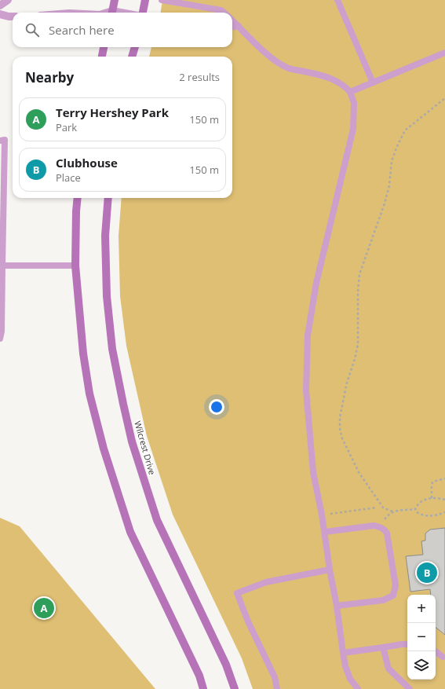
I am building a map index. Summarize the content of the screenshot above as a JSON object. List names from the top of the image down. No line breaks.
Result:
{"streets":{"main road":["Wilcrest Drive"]},"page":{"search":"Search here","heading":["Nearby","2 results"],"list":[{"mark":"A","name":"Terry Hershey Park","note":"Park","value":"150 m"},{"mark":"B","name":"Clubhouse","note":"Place","value":"150 m"}],"pins":["B","A"],"map_buttons":["+","−"]}}
